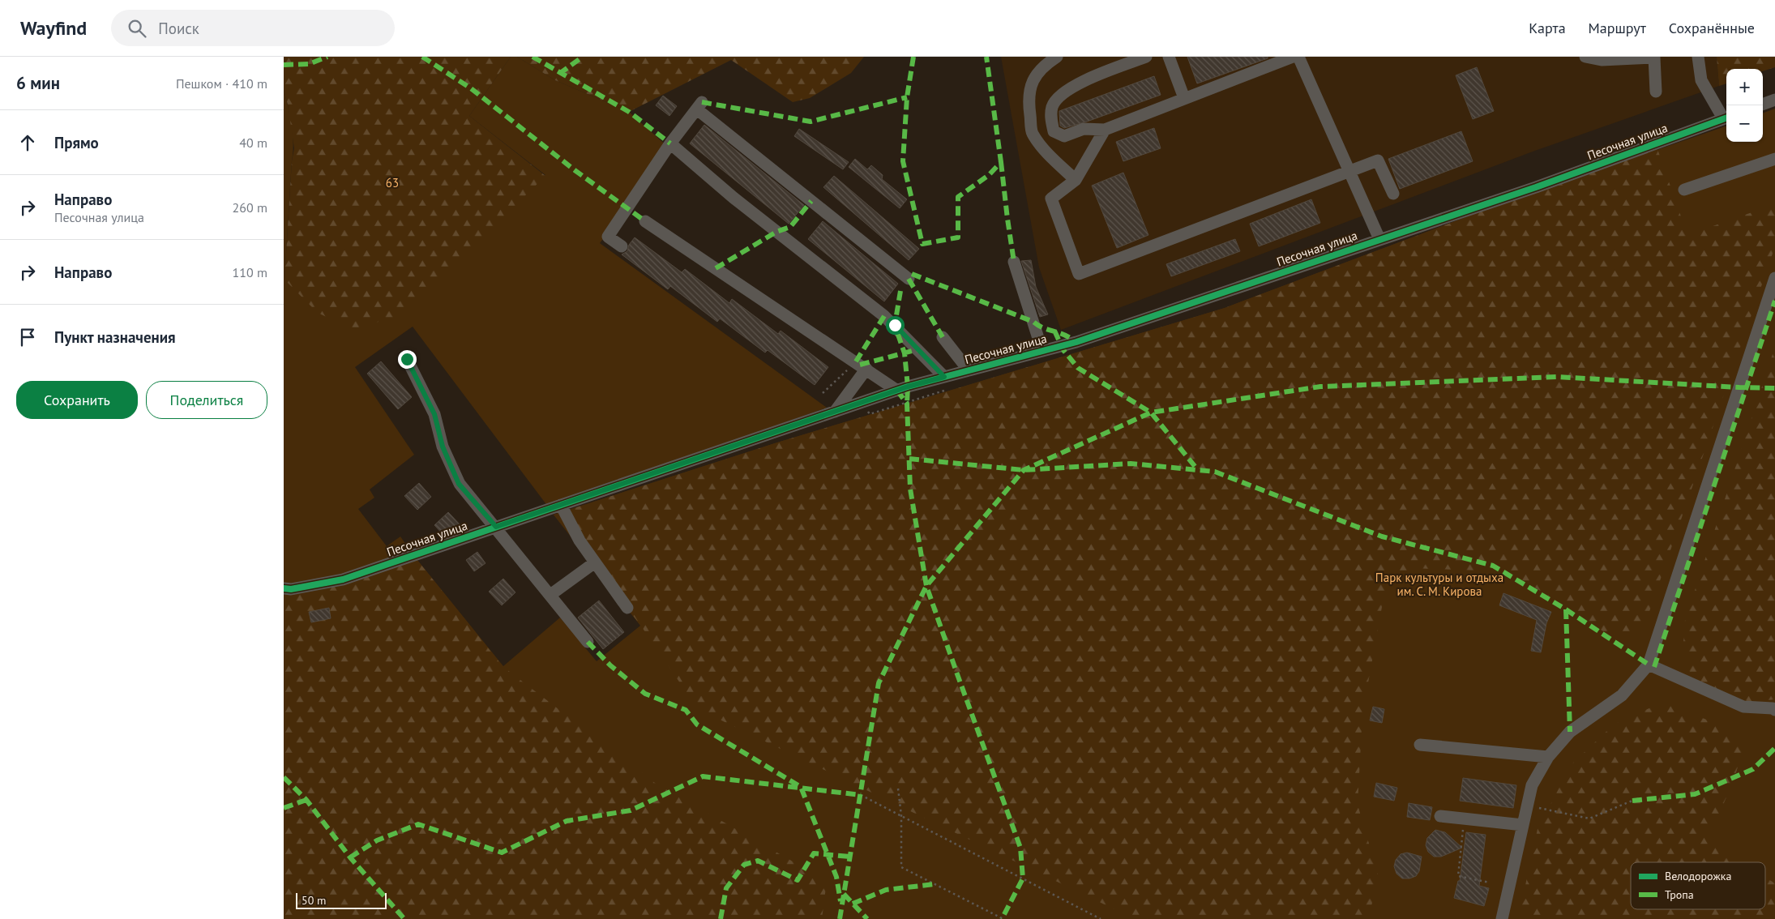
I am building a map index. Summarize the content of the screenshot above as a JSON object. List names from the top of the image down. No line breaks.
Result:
{"streets":{"street":["Песочная улица"]},"parks":["63","Парк культуры и отдыха им. С. М. Кирова"],"legend":["Велодорожка","Тропа"],"scale_bar":"50 m","page":{"header":"Wayfind","search":"Поиск","nav":["Карта","Маршрут","Сохранённые"],"heading":["6 мин","Пешком · 410 m"],"map_buttons":["+","−"],"list":[["Прямо","40 m"],["Направо","Песочная улица","260 m"],["Направо","110 m"],"Пункт назначения"],"buttons":["Сохранить","Поделиться"],"scale":"50 m"}}
